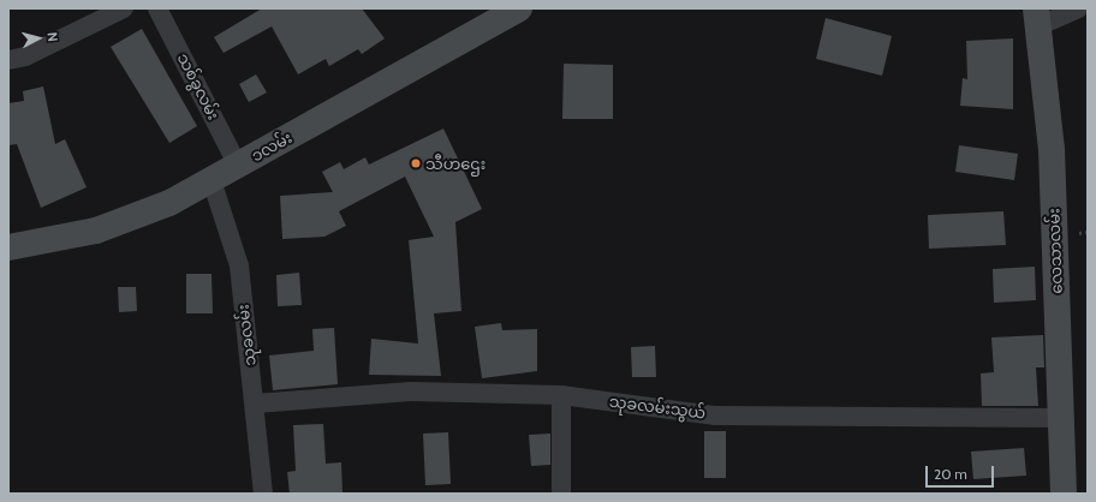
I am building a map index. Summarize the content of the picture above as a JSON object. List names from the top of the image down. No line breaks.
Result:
{"streets":{"street":["သစ်ခွလမ်း","၁လမ်း","လေသာလမ်း","သုခလမ်း","သုခလမ်းသွယ်"]},"crossings":[["သစ်ခွလမ်း","၁လမ်း"],["၁လမ်း","သုခလမ်း"],["လေသာလမ်း","သုခလမ်းသွယ်"],["သုခလမ်း","သုခလမ်းသွယ်"]],"places":["သီဟဌေး"],"scale_bar":"20 m","north":"right"}
